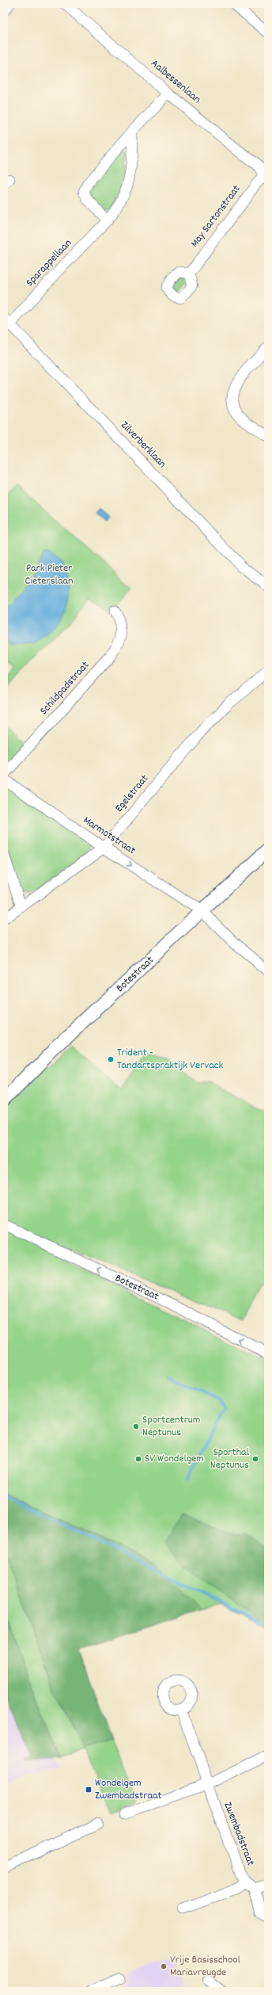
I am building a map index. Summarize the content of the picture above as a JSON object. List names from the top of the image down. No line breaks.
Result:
{"streets":{"street":["Aalbessenlaan","May Sartonstraat","Sparappellaan","Zilverberklaan","Schildpadstraat","Egelstraat","Marmotstraat","Botestraat","Zwembadstraat"]},"crossings":[["Aalbessenlaan","May Sartonstraat"],["Sparappellaan","Zilverberklaan"],["Egelstraat","Marmotstraat"],["Marmotstraat","Botestraat"]],"one_way":["Marmotstraat","Botestraat"],"parks":["Park Pieter Cieterslaan"],"places":{"other":["Trident - Tandartspraktijk Vervack","Sportcentrum Neptunus","SV Wondelgem","Sporthal Neptunus","Vrije Basisschool Mariavreugde"],"transit":["Wondelgem Zwembadstraat"]}}
